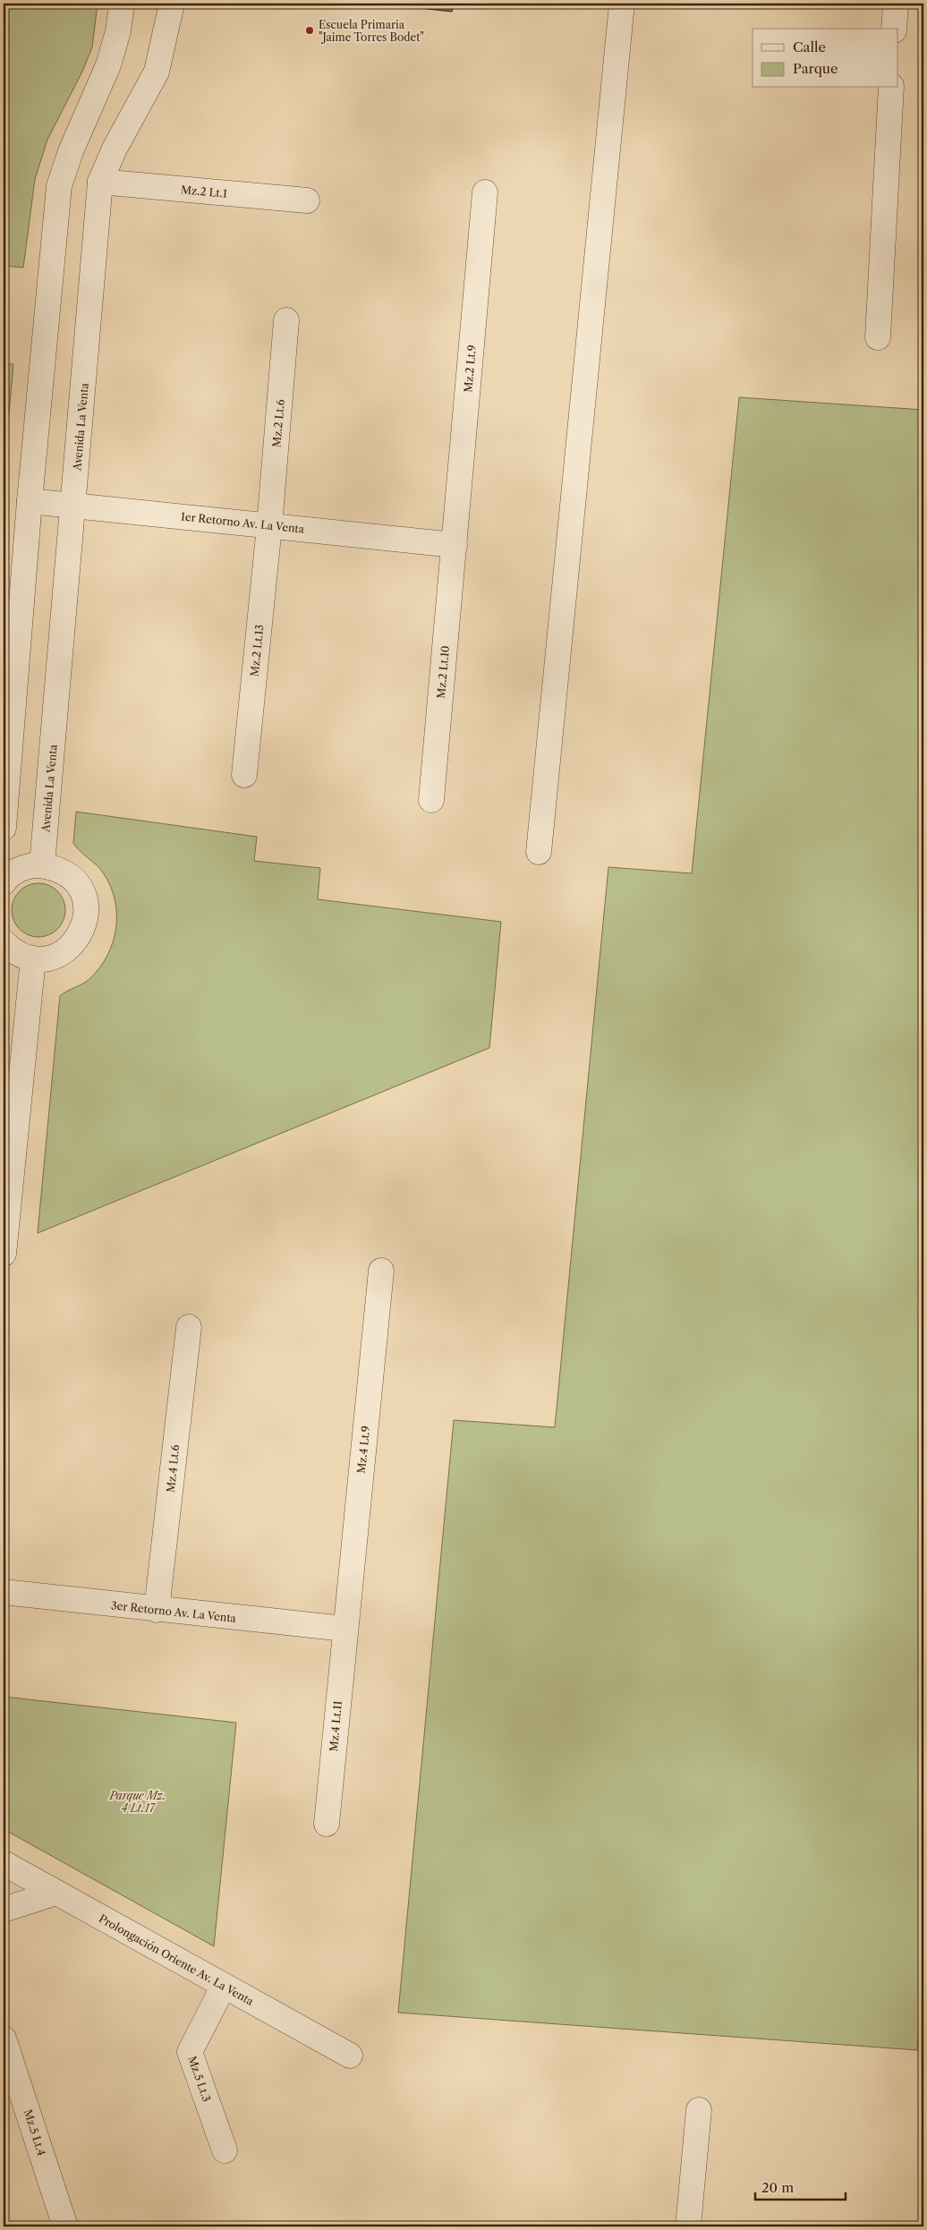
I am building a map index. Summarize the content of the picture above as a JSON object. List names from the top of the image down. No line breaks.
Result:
{"streets":{"street":["Mz.2 Lt.1","Mz.2 Lt.9","Mz.2 Lt.6","Avenida La Venta","1er Retorno Av. La Venta","Mz.2 Lt.13","Mz.2 Lt.10","Mz.4 Lt.9","Mz.4 Lt.6","3er Retorno Av. La Venta","Mz.4 Lt.11","Prolongación Oriente Av. La Venta","Mz.5 Lt.3","Mz.5 Lt.4"]},"crossings":[["Mz.2 Lt.1","Avenida La Venta"],["Mz.2 Lt.9","1er Retorno Av. La Venta"],["Mz.2 Lt.9","Mz.2 Lt.10"],["Mz.2 Lt.6","1er Retorno Av. La Venta"],["Mz.2 Lt.6","Mz.2 Lt.13"],["Avenida La Venta","1er Retorno Av. La Venta"],["1er Retorno Av. La Venta","Mz.2 Lt.13"],["1er Retorno Av. La Venta","Mz.2 Lt.10"],["Mz.4 Lt.9","3er Retorno Av. La Venta"],["Mz.4 Lt.9","Mz.4 Lt.11"],["Mz.4 Lt.6","3er Retorno Av. La Venta"],["3er Retorno Av. La Venta","Mz.4 Lt.11"],["Prolongación Oriente Av. La Venta","Mz.5 Lt.3"]],"parks":["Parque Mz. 4 Lt.17"],"places":["Escuela Primaria \"Jaime Torres Bodet\""],"legend":["Calle","Parque"],"scale_bar":"20 m"}
